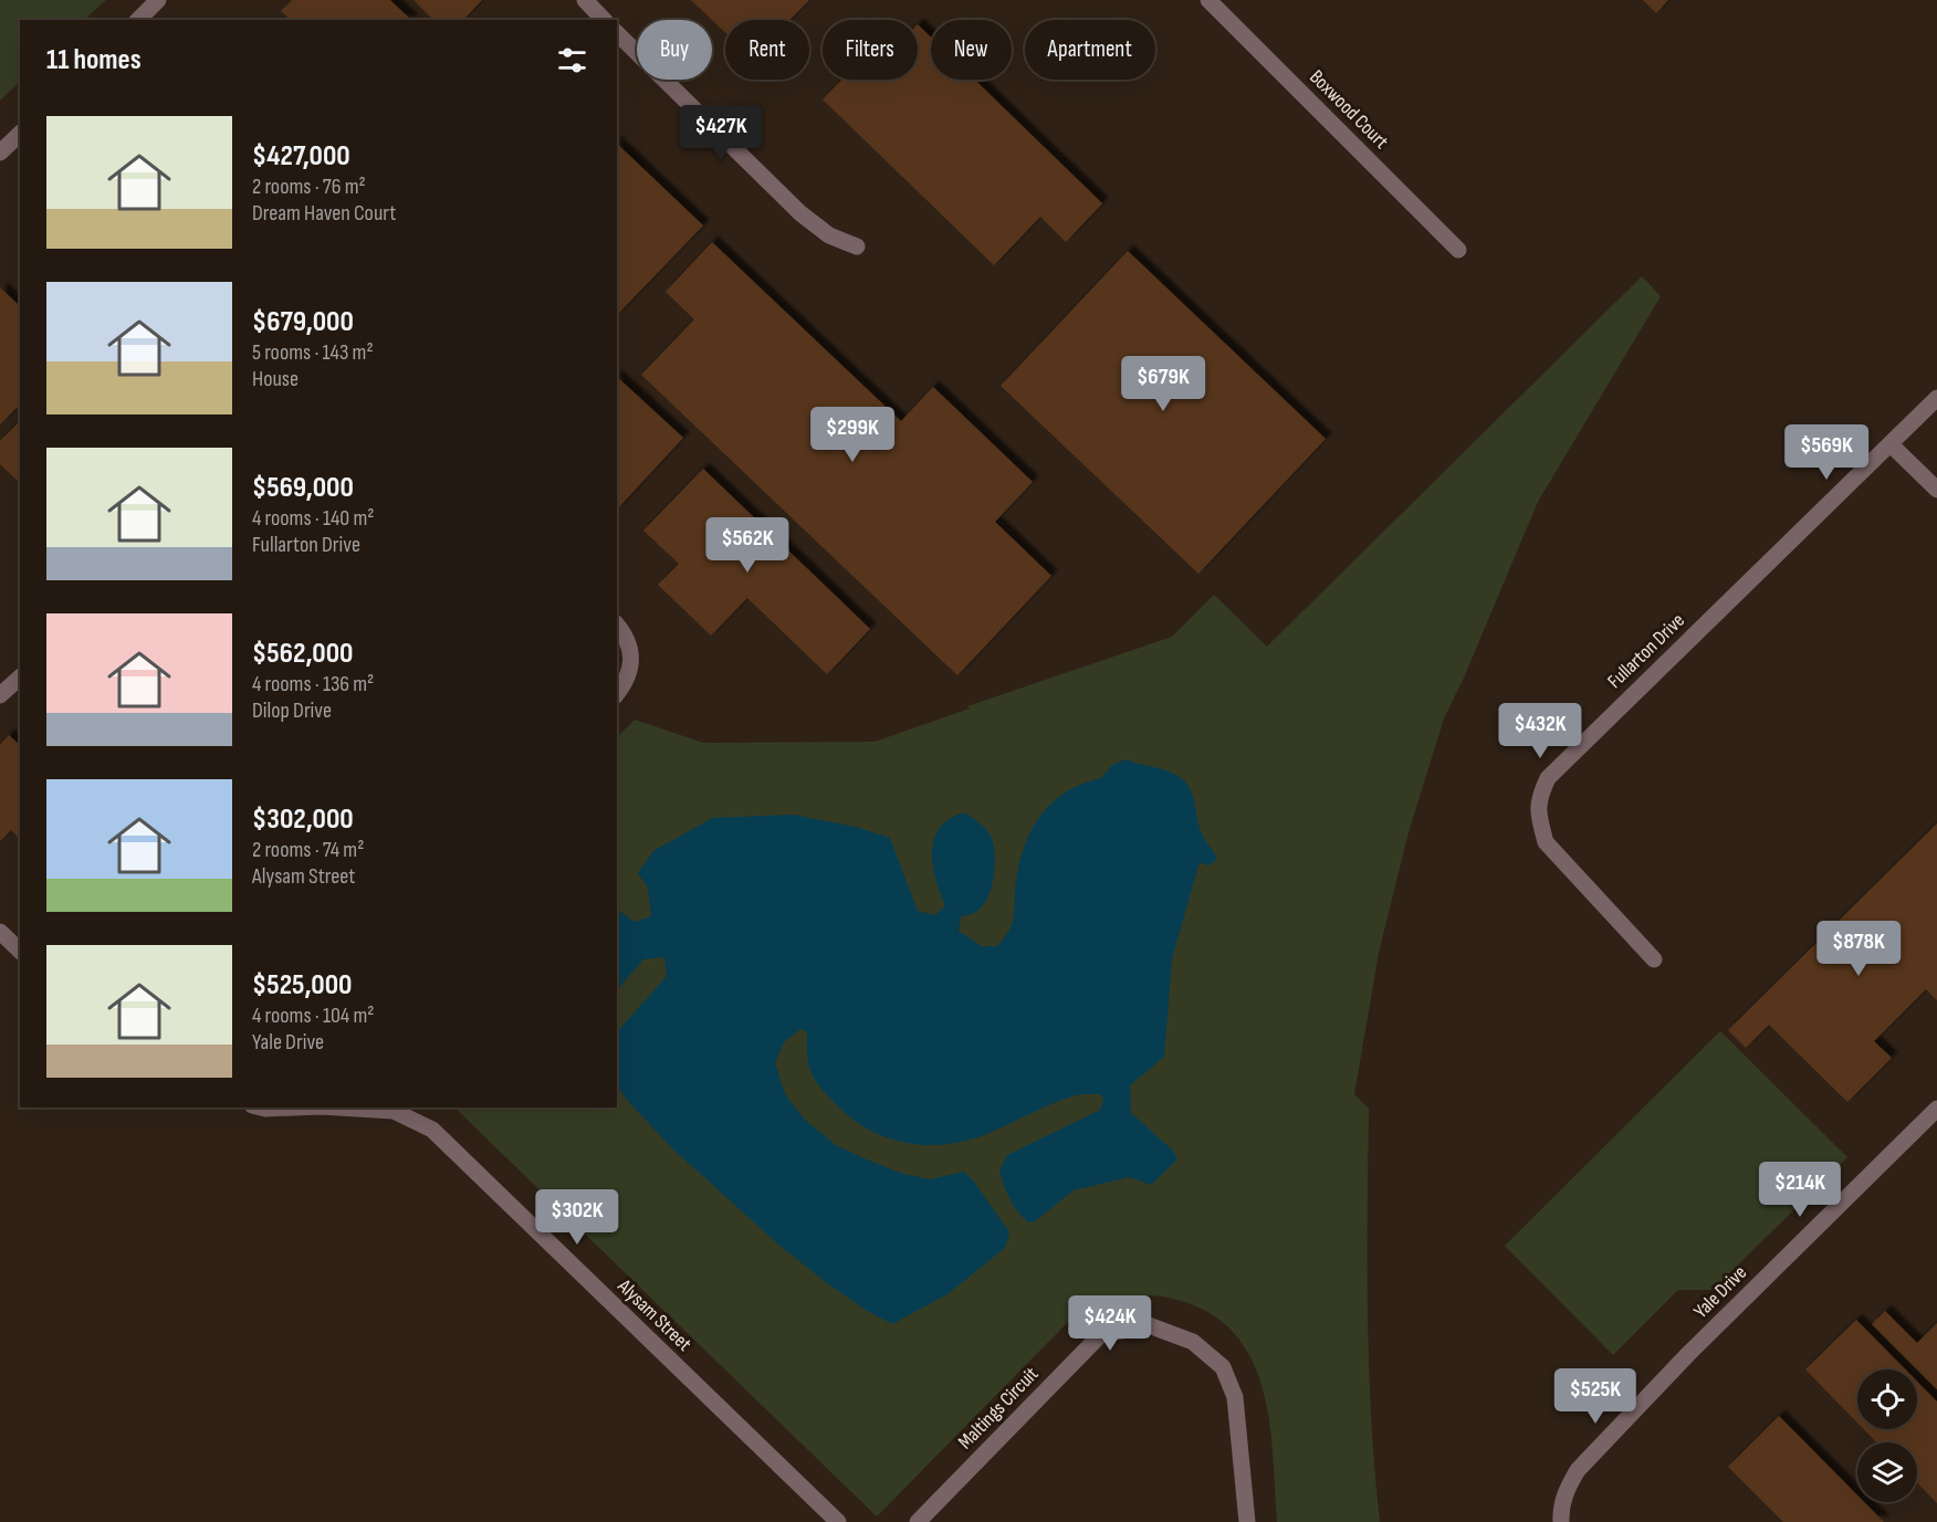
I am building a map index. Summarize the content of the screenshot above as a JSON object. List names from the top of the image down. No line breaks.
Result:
{"streets":{"street":["Boxwood Court","Fullarton Drive","Yale Drive","Alysam Street","Maltings Circuit"]},"page":{"chip":["Buy","Rent","Filters","New","Apartment"],"heading":"11 homes","list":[{"name":"$427,000","note":"2 rooms · 76 m² · Dream Haven Court"},{"name":"$679,000","note":"5 rooms · 143 m² · House"},{"name":"$569,000","note":"4 rooms · 140 m² · Fullarton Drive"},{"name":"$562,000","note":"4 rooms · 136 m² · Dilop Drive"},{"name":"$302,000","note":"2 rooms · 74 m² · Alysam Street"},{"name":"$525,000","note":"4 rooms · 104 m² · Yale Drive"}],"price":["$427K","$679K","$299K","$569K","$562K","$432K","$878K","$214K","$302K","$424K","$525K"]}}
